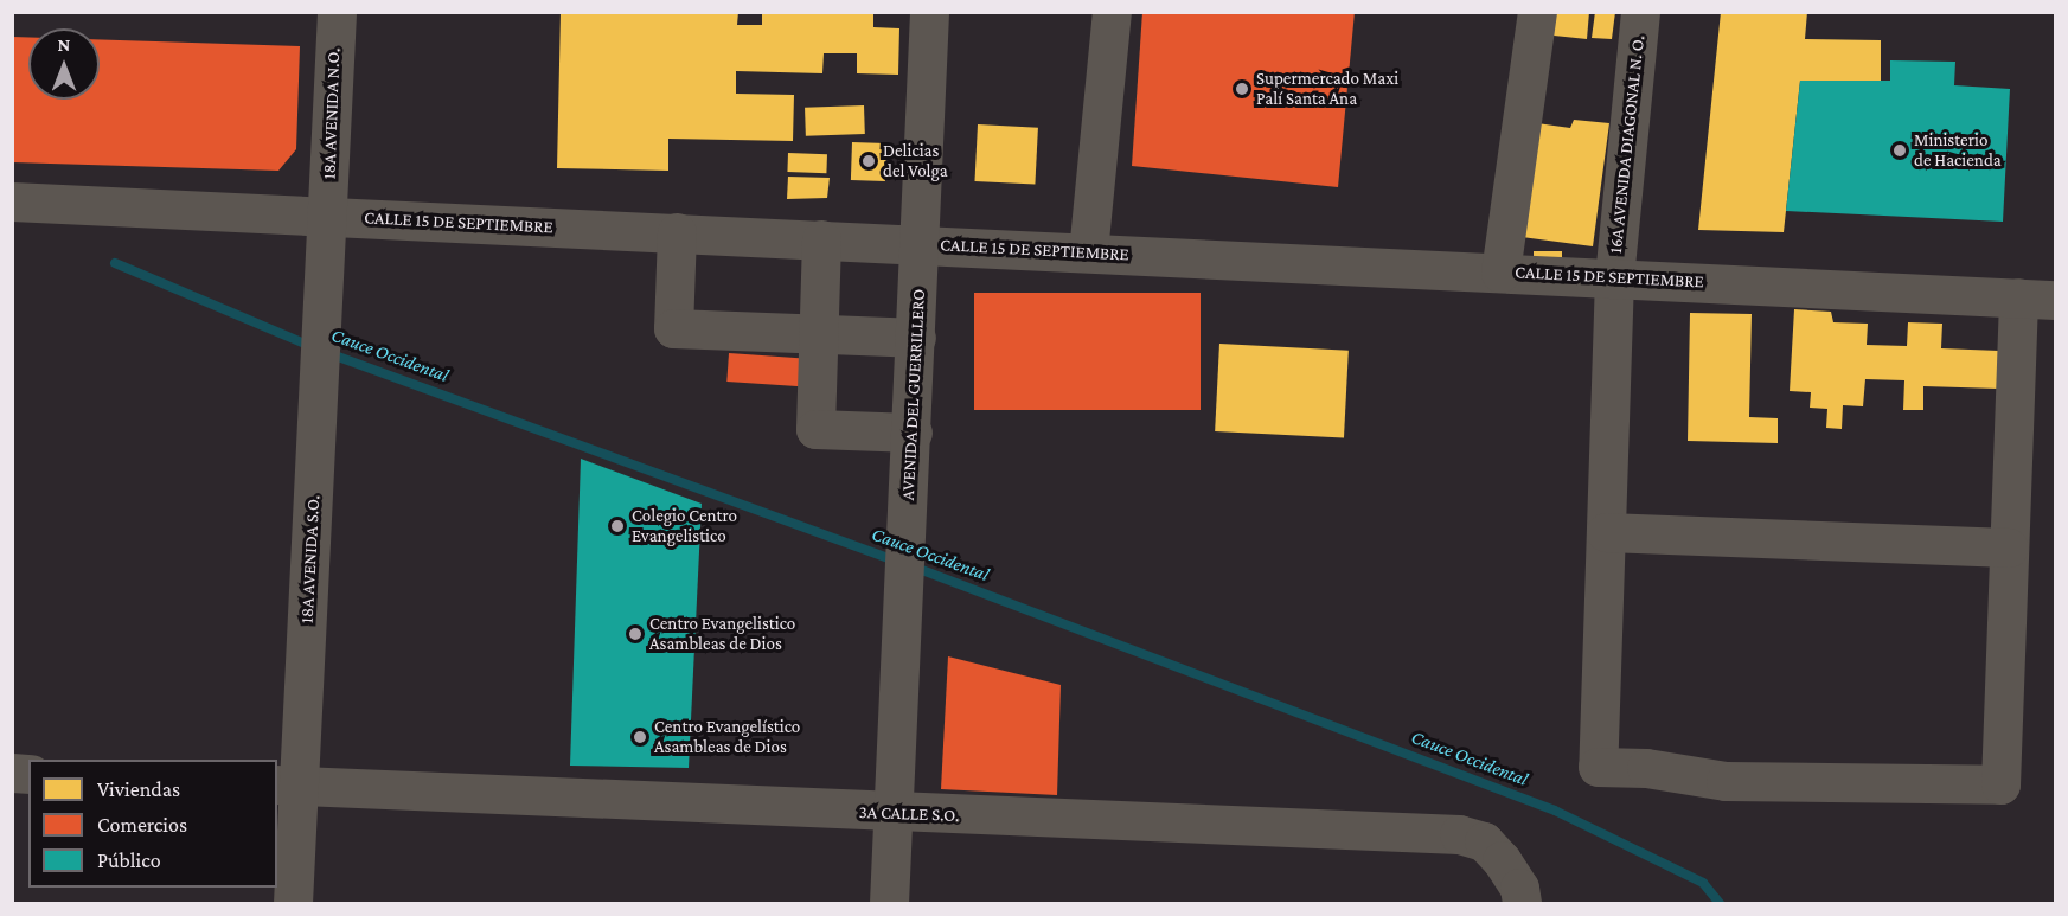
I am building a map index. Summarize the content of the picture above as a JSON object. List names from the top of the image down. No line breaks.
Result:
{"streets":{"street":["18A AVENIDA N.O.","16A AVENIDA DIAGONAL N. O.","CALLE 15 DE SEPTIEMBRE","AVENIDA DEL GUERRILLERO","18A AVENIDA S.O.","3A CALLE S.O."]},"crossings":[["18A AVENIDA N.O.","CALLE 15 DE SEPTIEMBRE"],["18A AVENIDA N.O.","18A AVENIDA S.O."],["16A AVENIDA DIAGONAL N. O.","CALLE 15 DE SEPTIEMBRE"],["CALLE 15 DE SEPTIEMBRE","AVENIDA DEL GUERRILLERO"],["CALLE 15 DE SEPTIEMBRE","18A AVENIDA S.O."],["AVENIDA DEL GUERRILLERO","3A CALLE S.O."],["18A AVENIDA S.O.","3A CALLE S.O."]],"water":["Cauce Occidental"],"places":["Supermercado Maxi Palí Santa Ana","Ministerio de Hacienda","Delicias del Volga","Colegio Centro Evangelistico","Centro Evangelistico Asambleas de Dios","Centro Evangelístico Asambleas de Dios"],"legend":["Viviendas","Comercios","Público"],"north":"top"}
